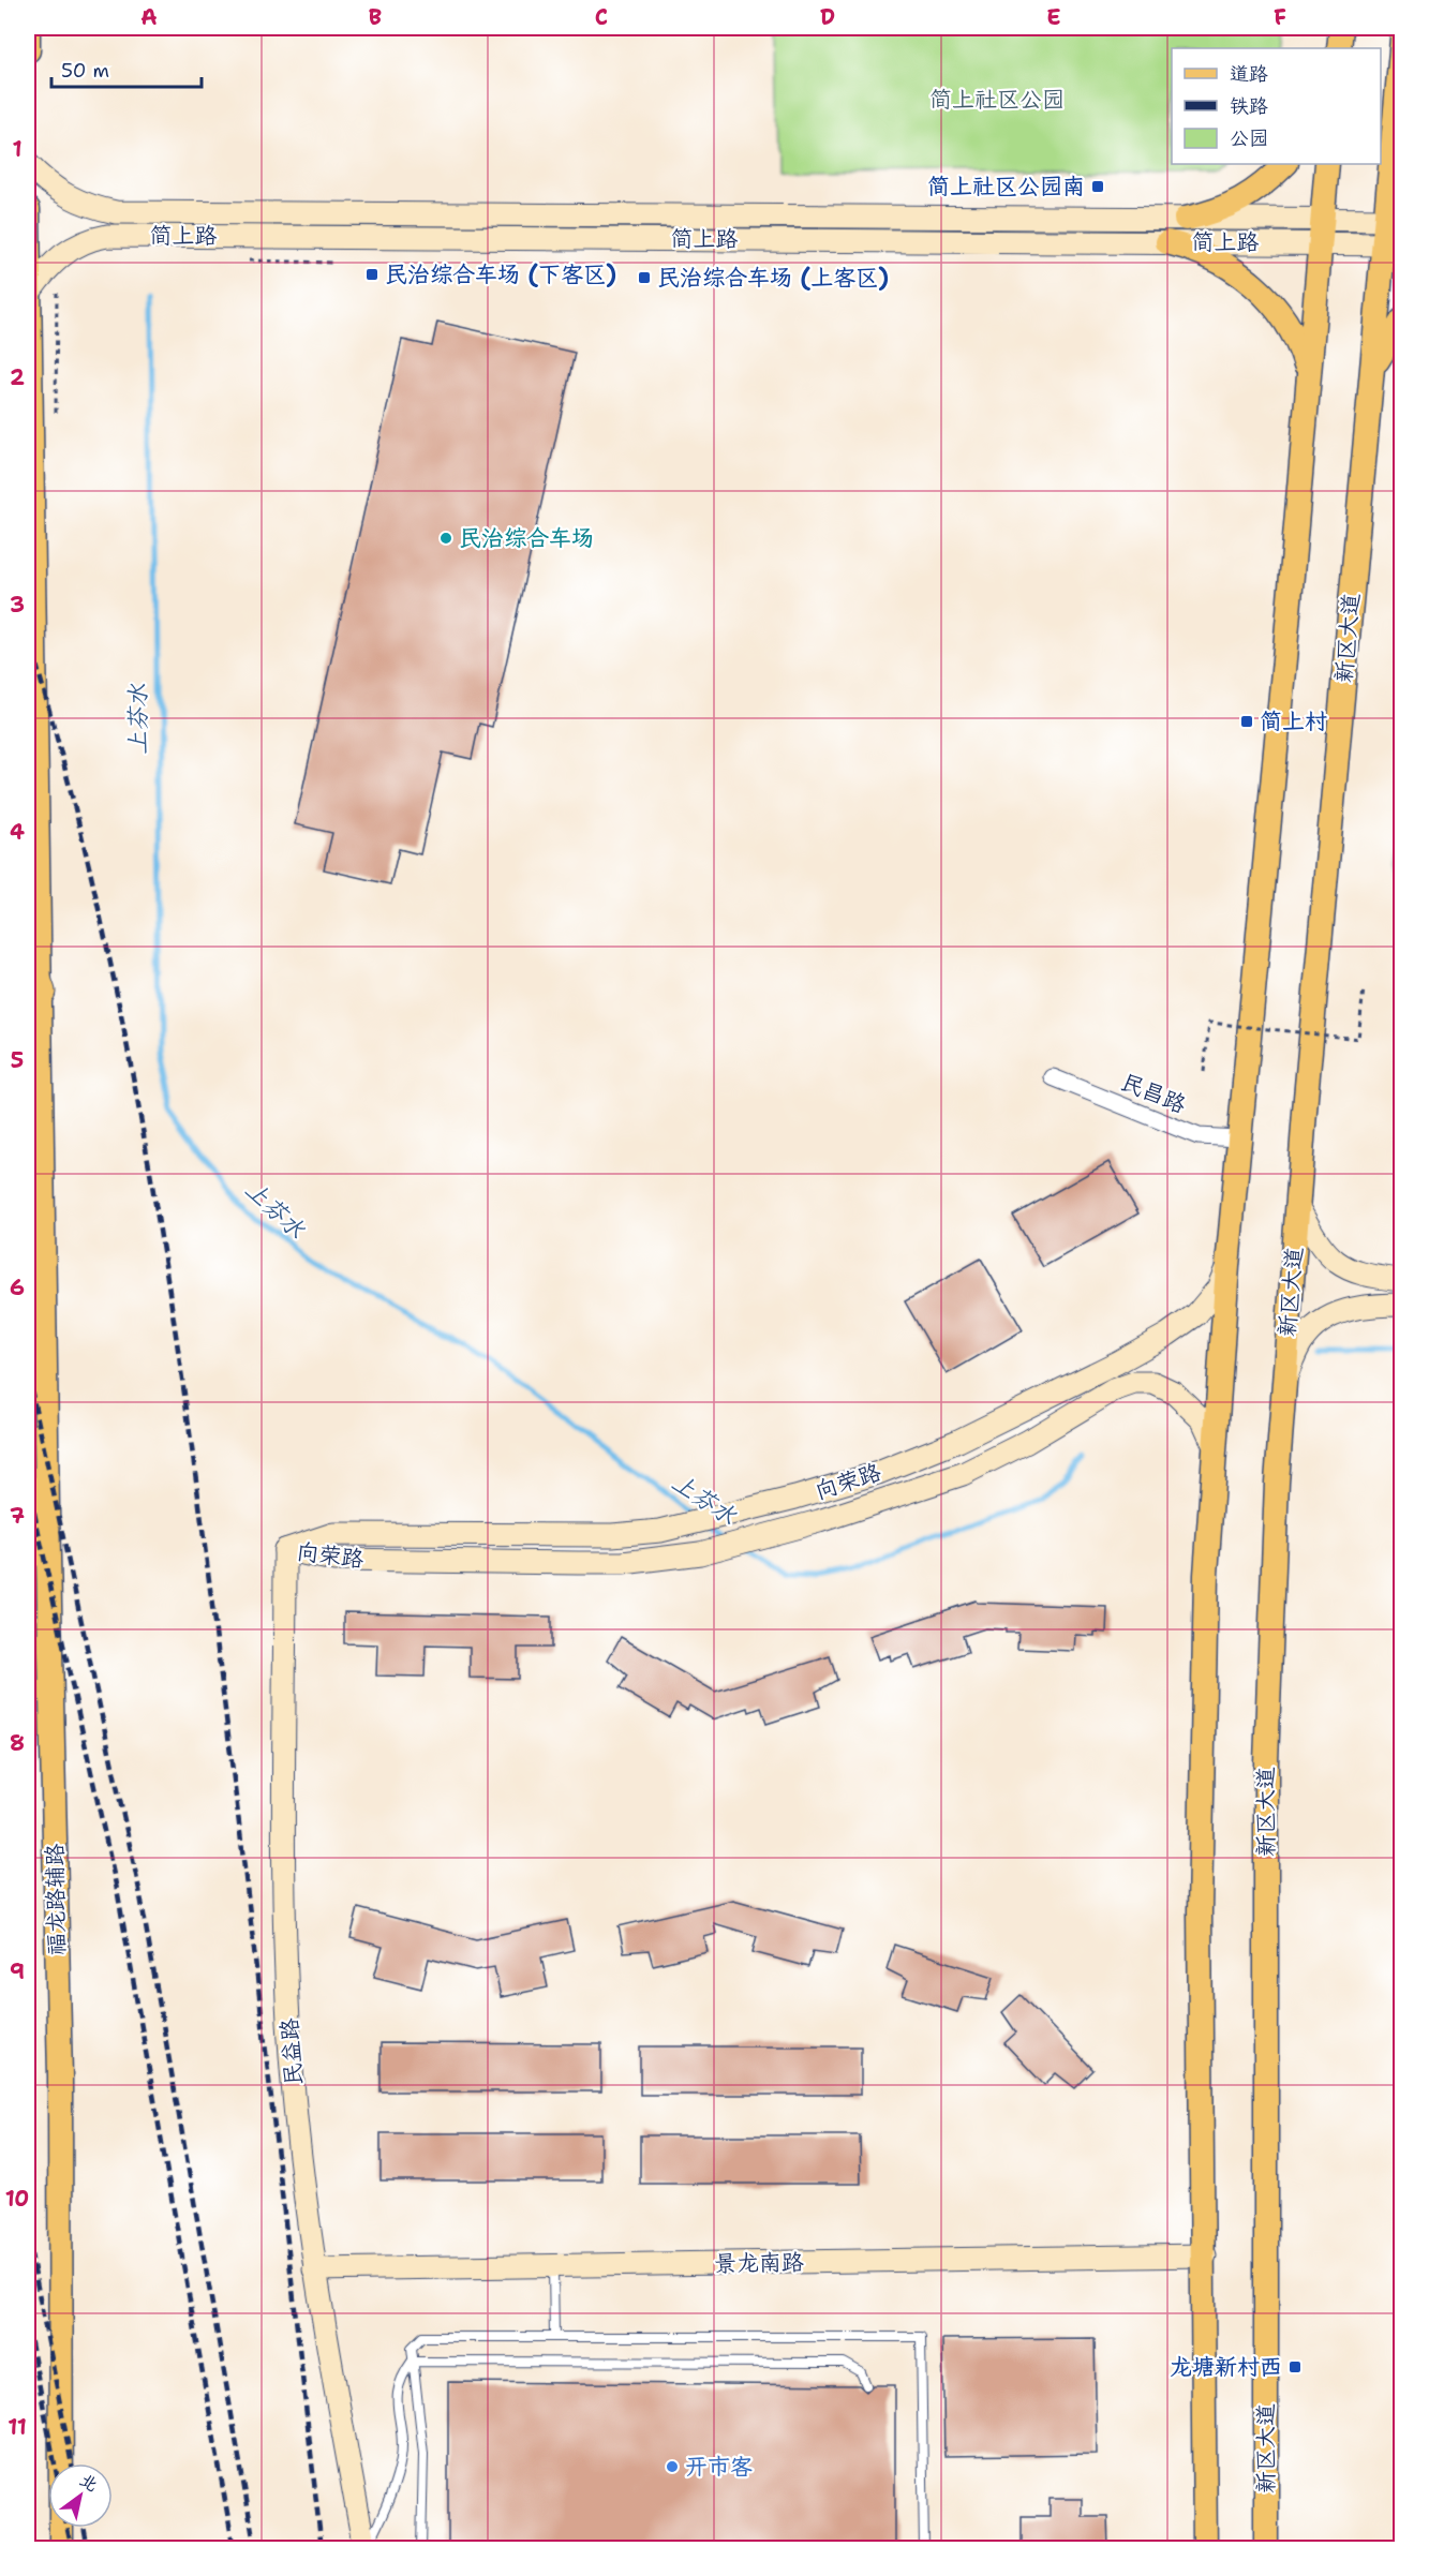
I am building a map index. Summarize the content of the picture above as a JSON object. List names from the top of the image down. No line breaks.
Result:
{"streets":{"main road":["简上路","新区大道","向荣路","福龙路辅路","民益路","景龙南路"],"street":["民昌路"]},"crossings":[["简上路","新区大道"],["简上路","福龙路辅路"],["向荣路","民益路"],["民益路","景龙南路"]],"water":["上芬水"],"parks":["简上社区公园"],"places":{"transit":["简上社区公园南","民治综合车场 (下客区)","民治综合车场 (上客区)","简上村","龙塘新村西"],"other":["民治综合车场","开市客"]},"legend":["道路","铁路","公园"],"scale_bar":"50 m","north":"top right","grid":{"columns":["A","B","C","D","E","F"],"rows":["1","2","3","4","5","6","7","8","9","10","11"]}}
